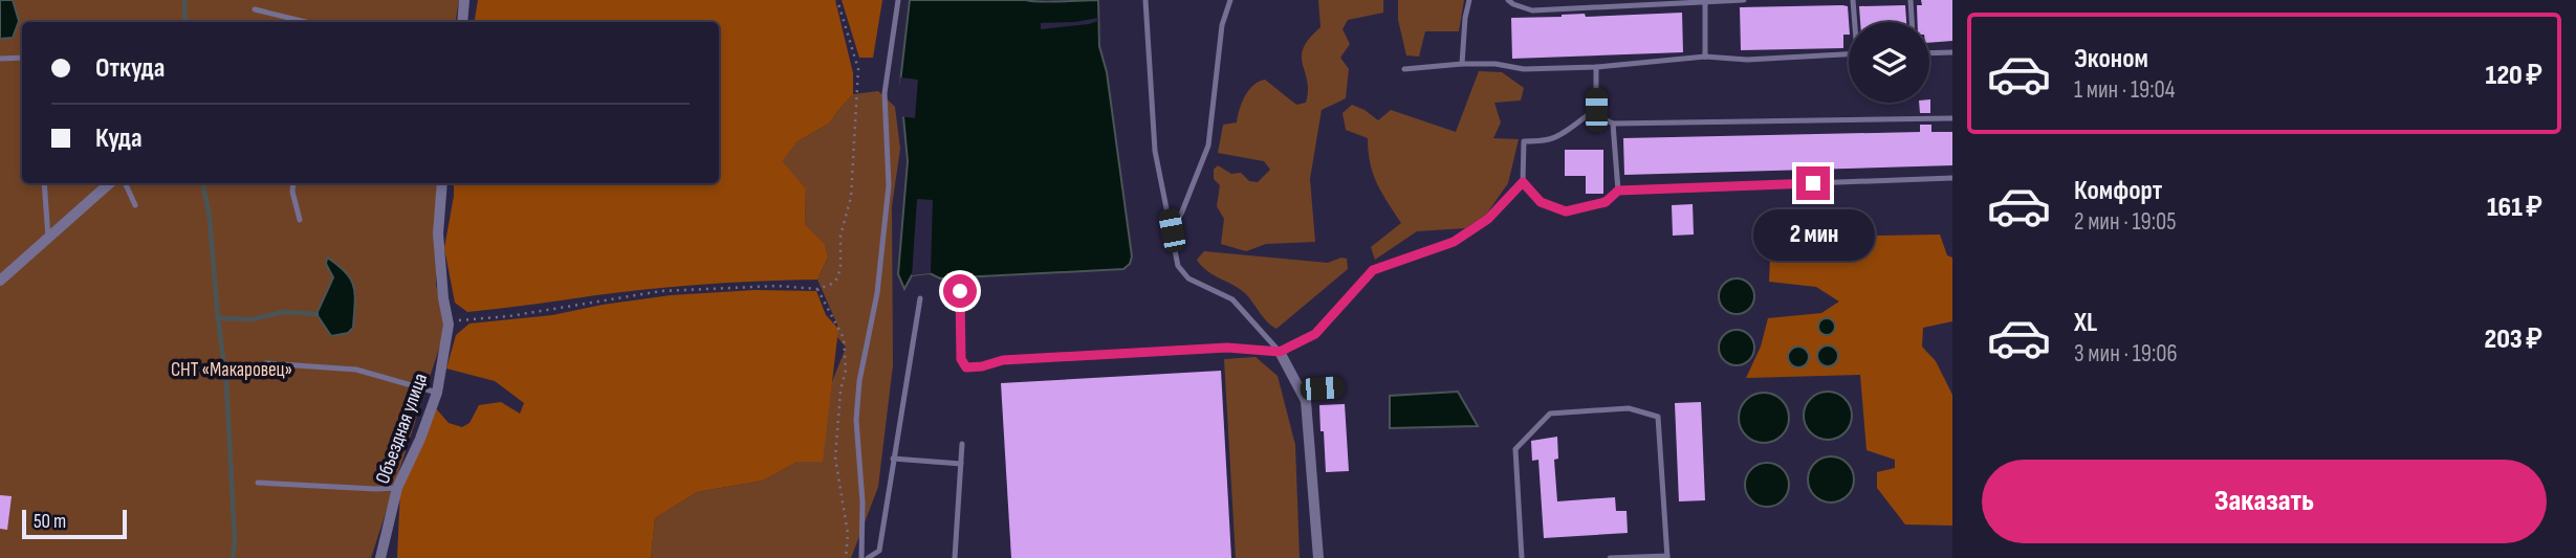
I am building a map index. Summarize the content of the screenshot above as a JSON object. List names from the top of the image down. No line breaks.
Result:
{"streets":{"street":["Объездная улица"]},"parks":["СНТ «Макаровец»"],"scale_bar":"50 m","page":{"list":[{"name":"Эконом","note":"1 мин · 19:04","value":"120 ₽"},{"name":"Комфорт","note":"2 мин · 19:05","value":"161 ₽"},{"name":"XL","note":"3 мин · 19:06","value":"203 ₽"}],"banner":["Откуда","Куда"],"bubble":"2 мин","buttons":"Заказать","scale":"50 m"}}
